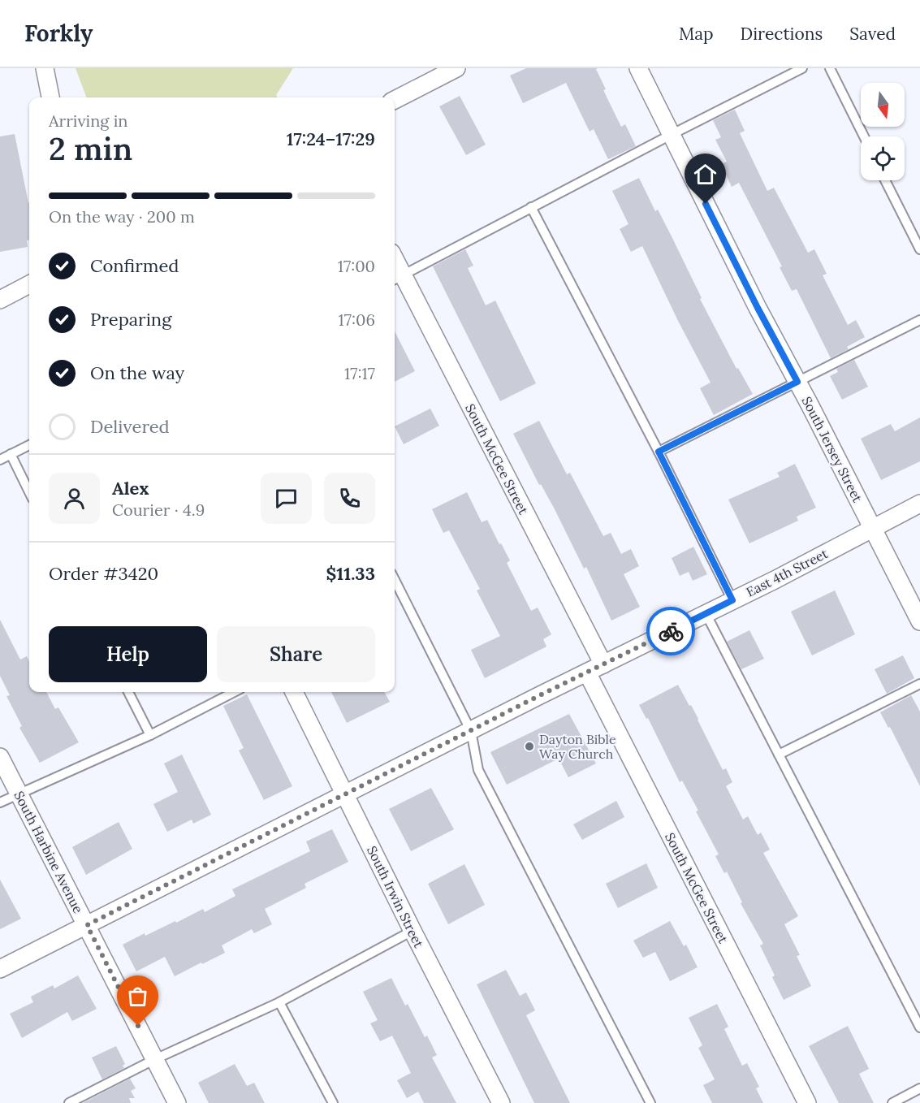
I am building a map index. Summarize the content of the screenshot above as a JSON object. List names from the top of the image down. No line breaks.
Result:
{"streets":{"street":["South Jersey Street","South McGee Street","East 4th Street","South Harbine Avenue","South Irwin Street"]},"crossings":[["South Jersey Street","East 4th Street"],["South McGee Street","East 4th Street"],["East 4th Street","South Harbine Avenue"],["East 4th Street","South Irwin Street"]],"places":["Dayton Bible Way Church"],"north":"bottom","page":{"header":"Forkly","nav":["Map","Directions","Saved"],"heading":["2 min","Arriving in","17:24–17:29"],"panel":["Alex","Courier · 4.9","Order #3420","$11.33"],"bar":"On the way · 200 m","list":[["Confirmed","17:00"],["Preparing","17:06"],["On the way","17:17"],"Delivered"],"buttons":["Help","Share"]}}
